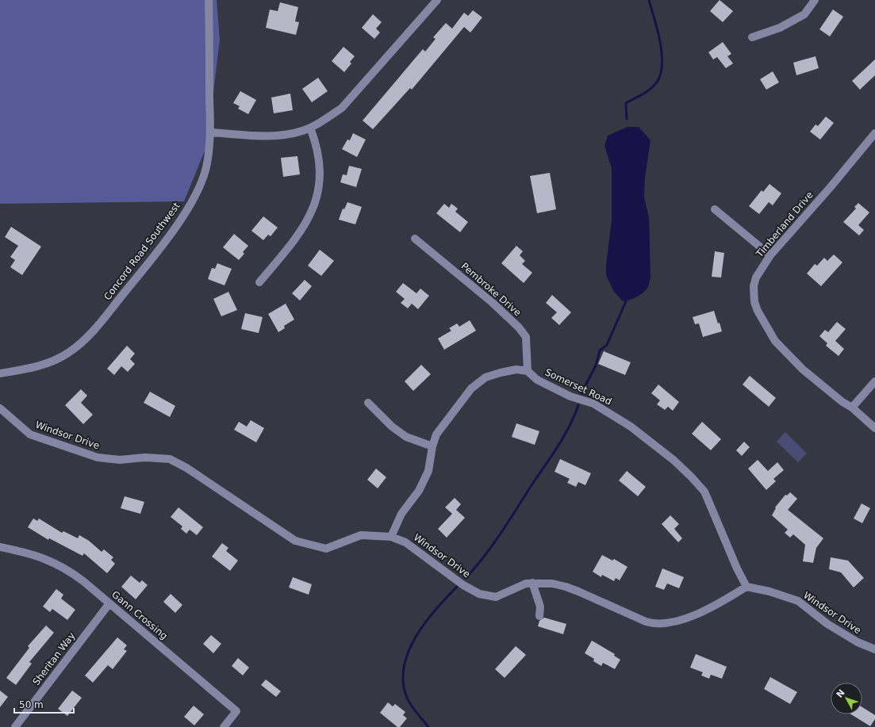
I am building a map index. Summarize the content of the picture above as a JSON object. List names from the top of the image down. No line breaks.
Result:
{"streets":{"street":["Timberland Drive","Concord Road Southwest","Pembroke Drive","Somerset Road","Windsor Drive","Gann Crossing","Sheritan Way"]},"crossings":[["Pembroke Drive","Somerset Road"],["Somerset Road","Windsor Drive"],["Gann Crossing","Sheritan Way"]],"scale_bar":"50 m","north":"top left"}
